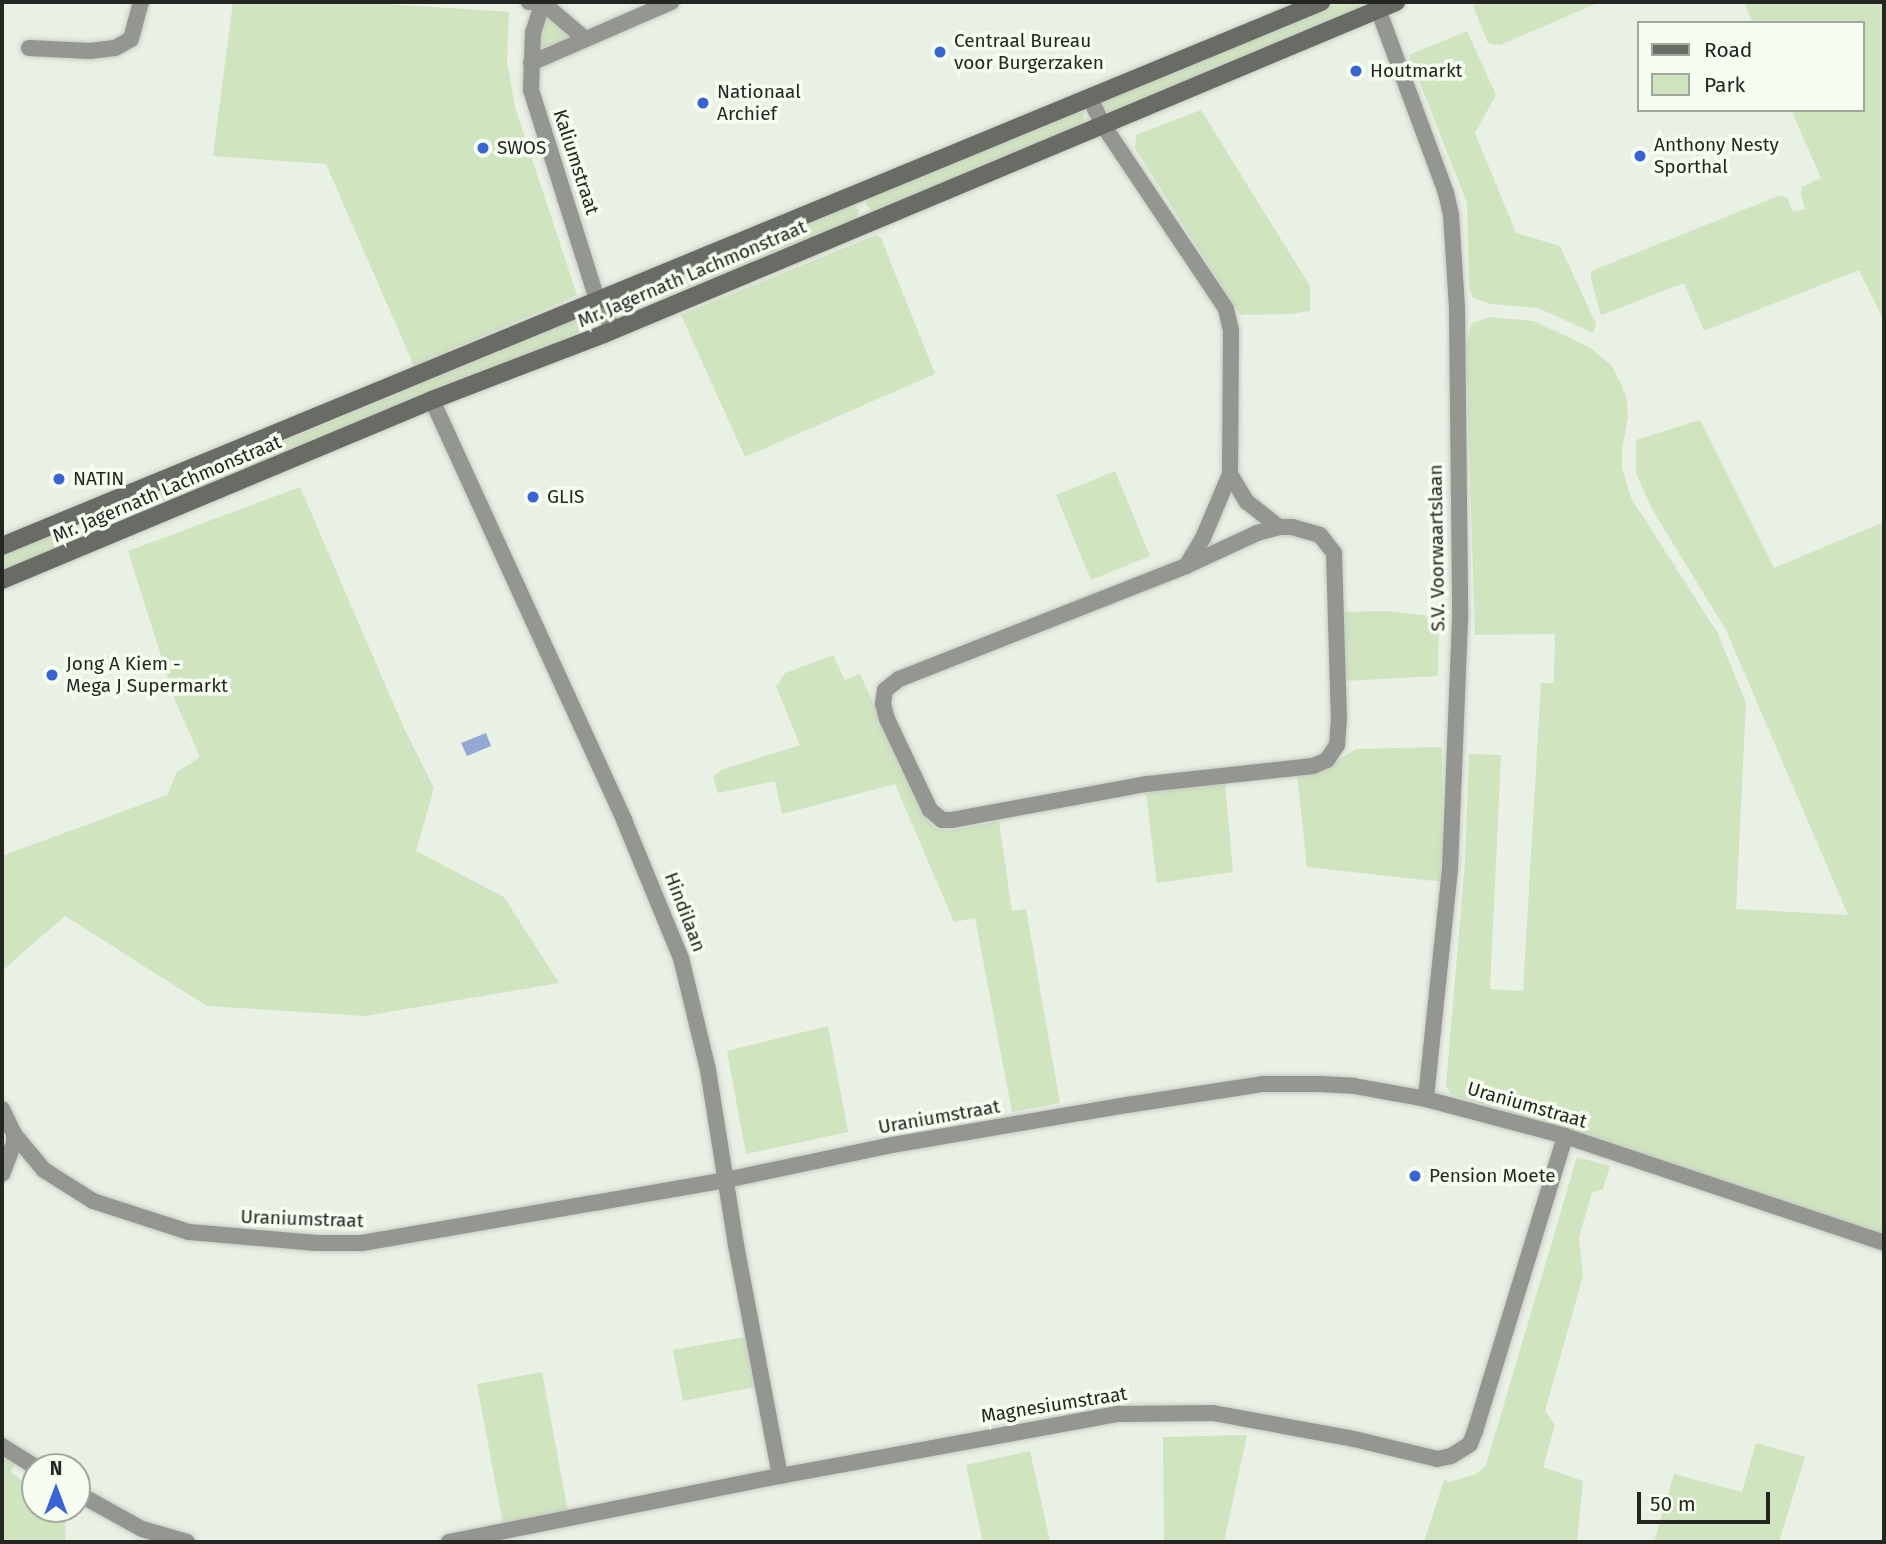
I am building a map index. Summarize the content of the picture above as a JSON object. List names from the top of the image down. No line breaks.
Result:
{"streets":{"main road":["Mr. Jagernath Lachmonstraat"],"street":["Kaliumstraat","S.V. Voorwaartslaan","Hindilaan","Uraniumstraat","Magnesiumstraat"]},"crossings":[["Kaliumstraat","Mr. Jagernath Lachmonstraat"],["Mr. Jagernath Lachmonstraat","S.V. Voorwaartslaan"],["Mr. Jagernath Lachmonstraat","Hindilaan"],["S.V. Voorwaartslaan","Uraniumstraat"],["Hindilaan","Uraniumstraat"],["Hindilaan","Magnesiumstraat"],["Uraniumstraat","Magnesiumstraat"]],"places":["Centraal Bureau voor Burgerzaken","Houtmarkt","Nationaal Archief","SWOS","Anthony Nesty Sporthal","NATIN","GLIS","Jong A Kiem - Mega J Supermarkt","Pension Moete"],"legend":["Road","Park"],"scale_bar":"50 m","north":"top"}
